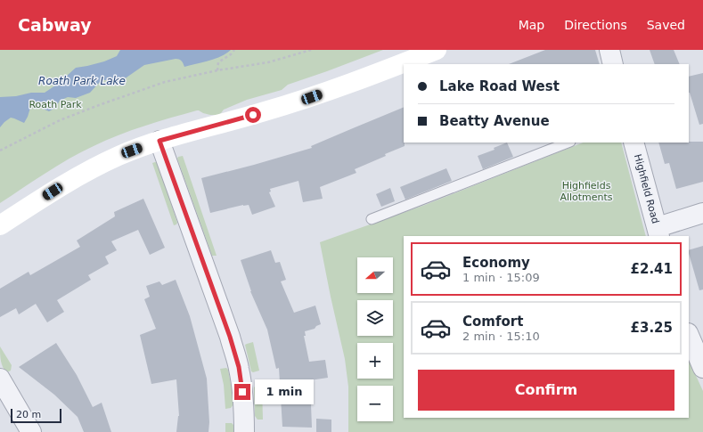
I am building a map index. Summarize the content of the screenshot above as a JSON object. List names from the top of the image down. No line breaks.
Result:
{"streets":{"street":["Highfield Road"]},"water":["Roath Park Lake"],"parks":["Roath Park","Highfields Allotments"],"scale_bar":"20 m","north":"left","page":{"header":"Cabway","nav":["Map","Directions","Saved"],"banner":["Lake Road West","Beatty Avenue"],"list":[{"name":"Economy","note":"1 min · 15:09","value":"£2.41"},{"name":"Comfort","note":"2 min · 15:10","value":"£3.25"}],"map_buttons":["+","−"],"buttons":"Confirm","bubble":"1 min","scale":"20 m"}}
